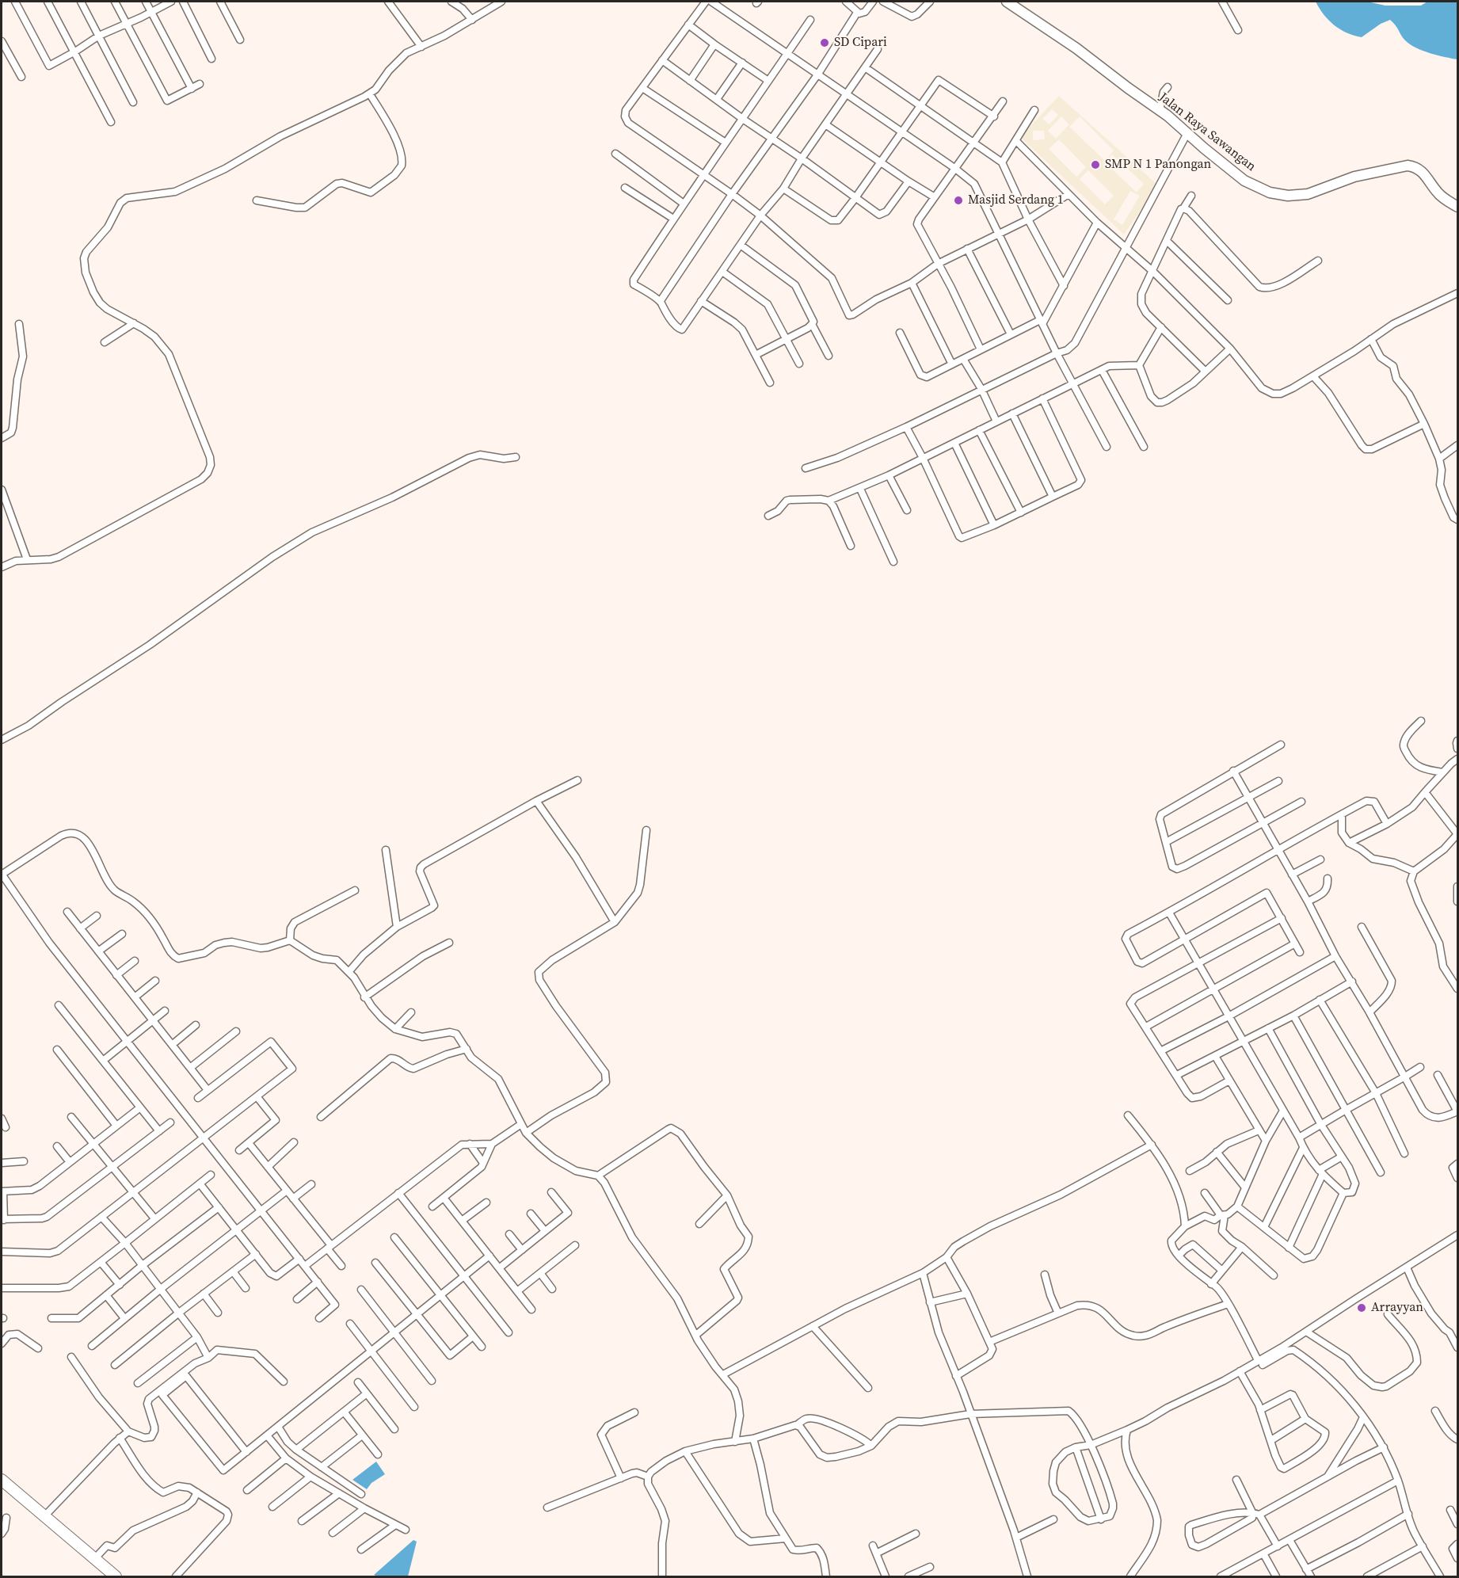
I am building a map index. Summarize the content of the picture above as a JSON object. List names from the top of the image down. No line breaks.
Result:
{"streets":{"street":["Jalan Raya Sawangan"]},"places":["SD Cipari","SMP N 1 Panongan","Masjid Serdang 1","Arrayyan"]}
